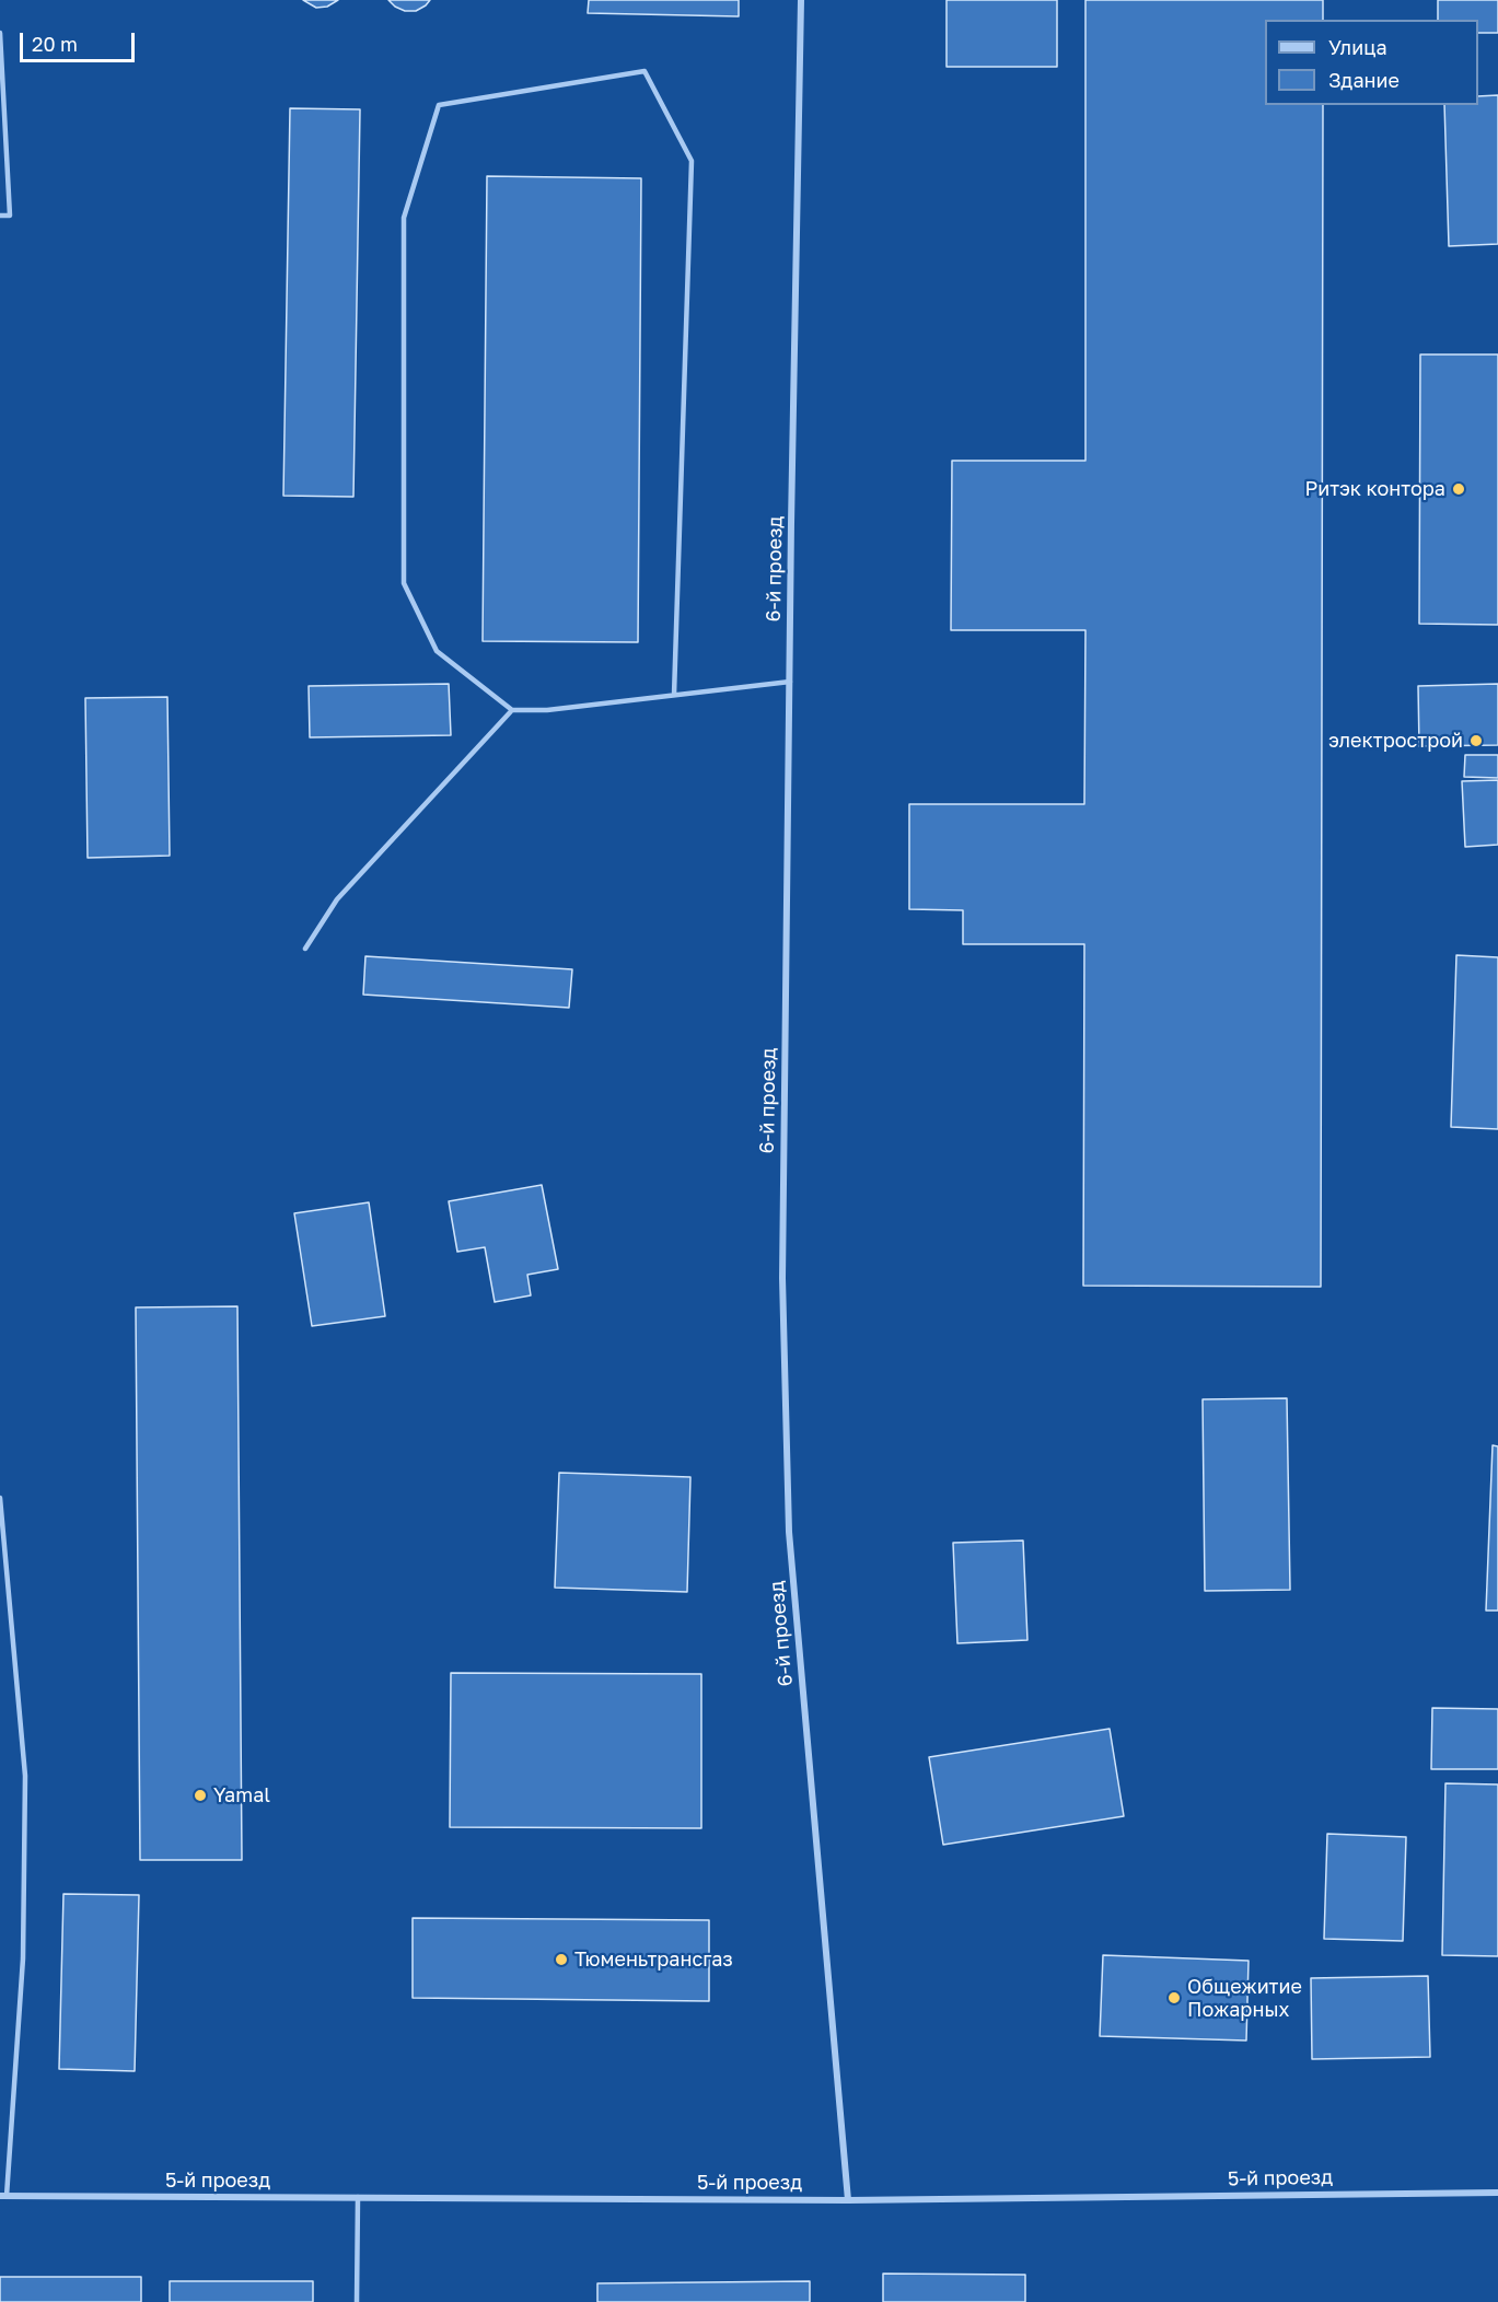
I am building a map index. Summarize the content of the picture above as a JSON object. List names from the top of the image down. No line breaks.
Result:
{"streets":{"street":["6-й проезд","5-й проезд"]},"crossings":[["6-й проезд","5-й проезд"]],"places":["Ритэк контора","электрострой","Yamal","Тюменьтрансгаз","Общежитие Пожарных"],"legend":["Улица","Здание"],"scale_bar":"20 m"}
